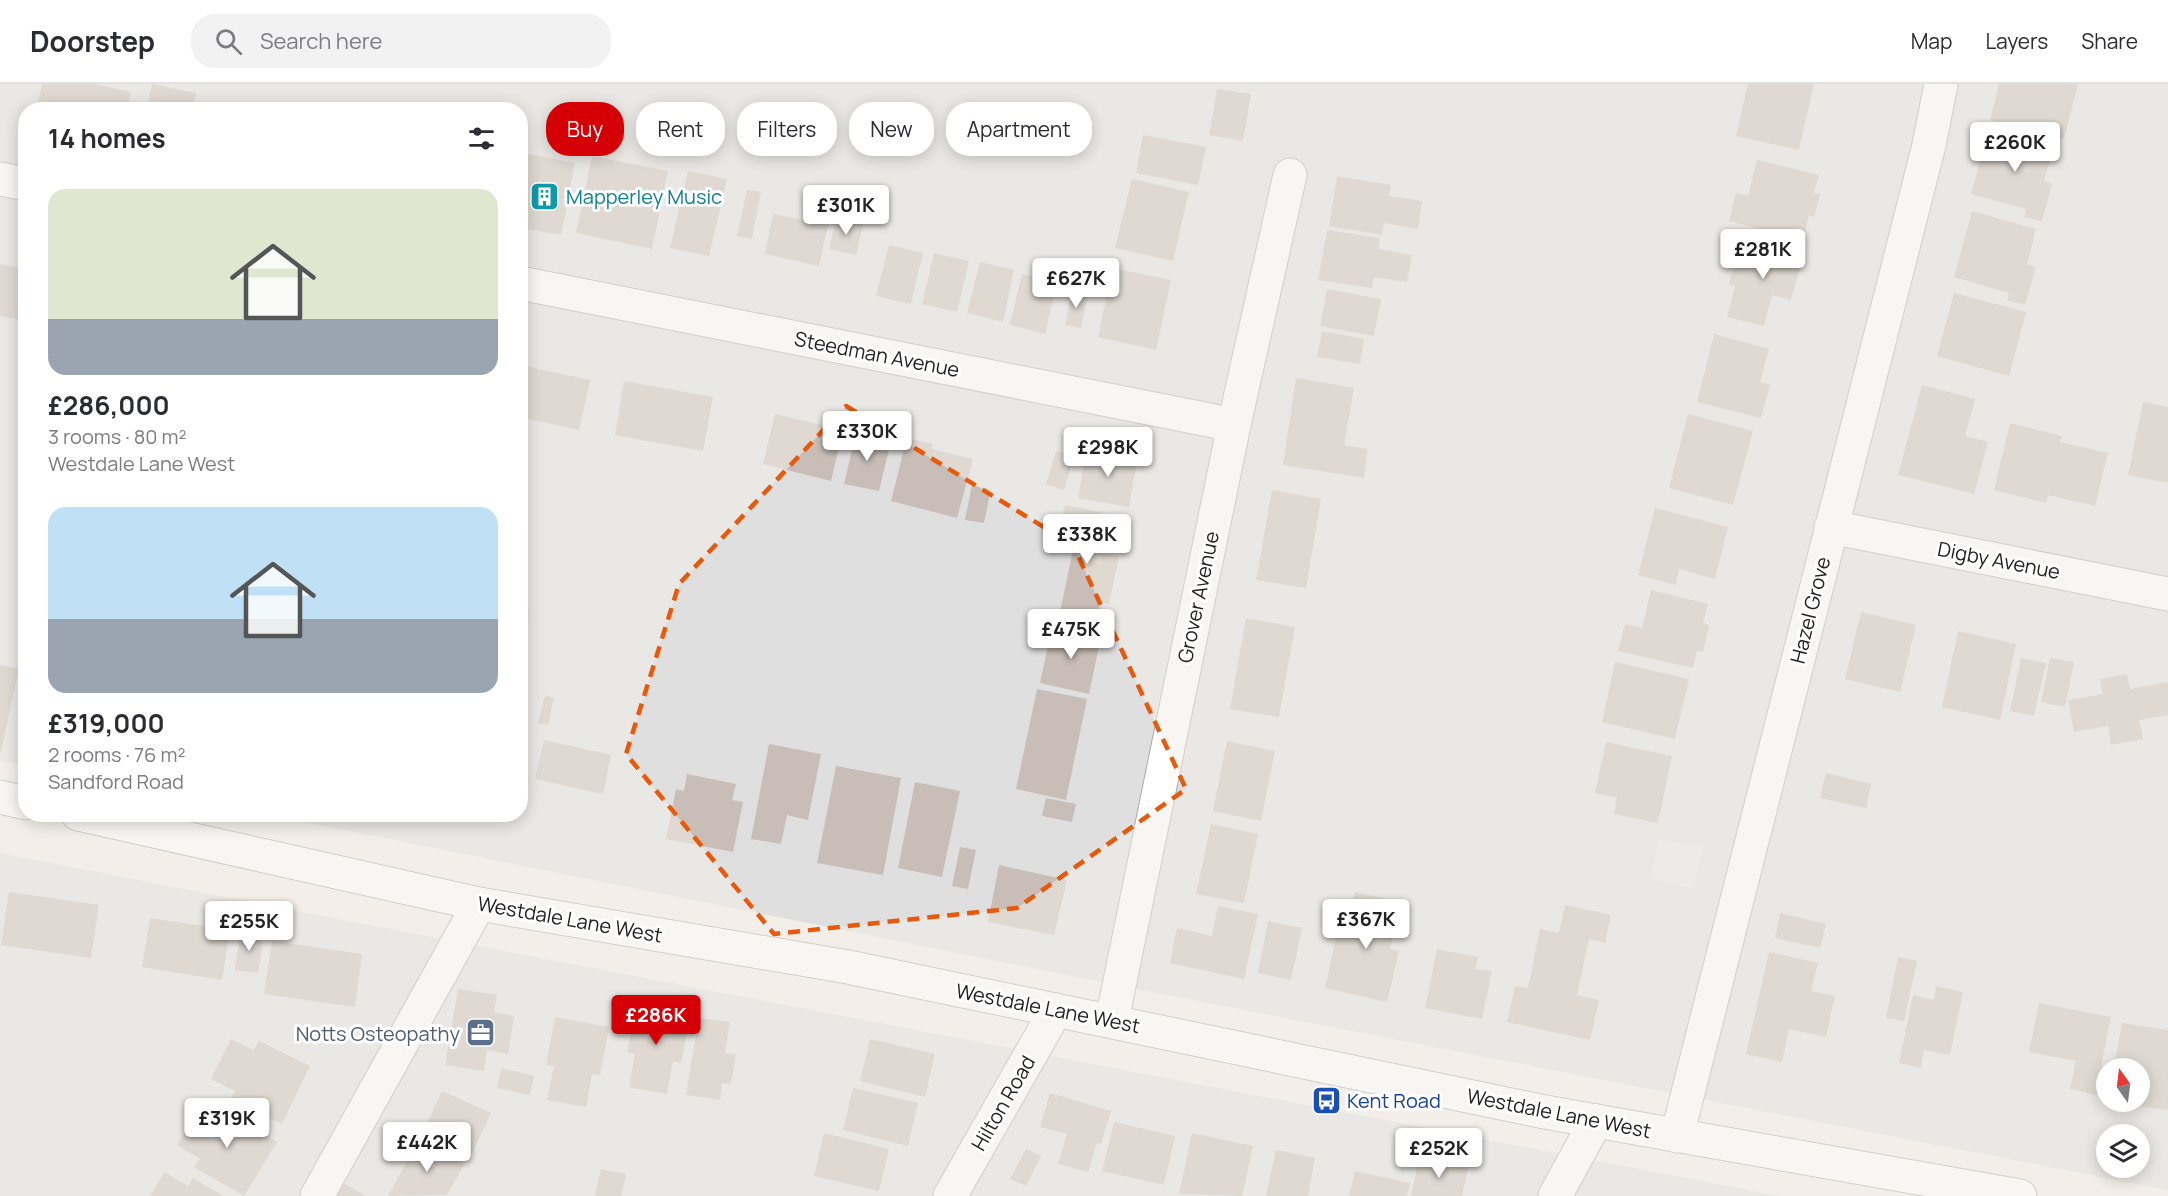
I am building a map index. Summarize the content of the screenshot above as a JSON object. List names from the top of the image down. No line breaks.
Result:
{"streets":{"street":["Steedman Avenue","Digby Avenue","Grover Avenue","Hazel Grove","Westdale Lane West","Hilton Road"]},"crossings":[["Steedman Avenue","Grover Avenue"],["Digby Avenue","Hazel Grove"],["Grover Avenue","Westdale Lane West"],["Hazel Grove","Westdale Lane West"],["Westdale Lane West","Hilton Road"]],"places":{"building":["Mapperley Music"],"office":["Notts Osteopathy"],"bus stop":["Kent Road"]},"north":"top","page":{"header":"Doorstep","search":"Search here","nav":["Map","Layers","Share"],"chip":["Buy","Rent","Filters","New","Apartment"],"heading":"14 homes","price":["£260K","£301K","£281K","£627K","£330K","£298K","£338K","£475K","£367K","£255K","£286K","£319K","£442K","£252K"],"list":[{"name":"£286,000","note":"3 rooms · 80 m² · Westdale Lane West"},{"name":"£319,000","note":"2 rooms · 76 m² · Sandford Road"}]}}
